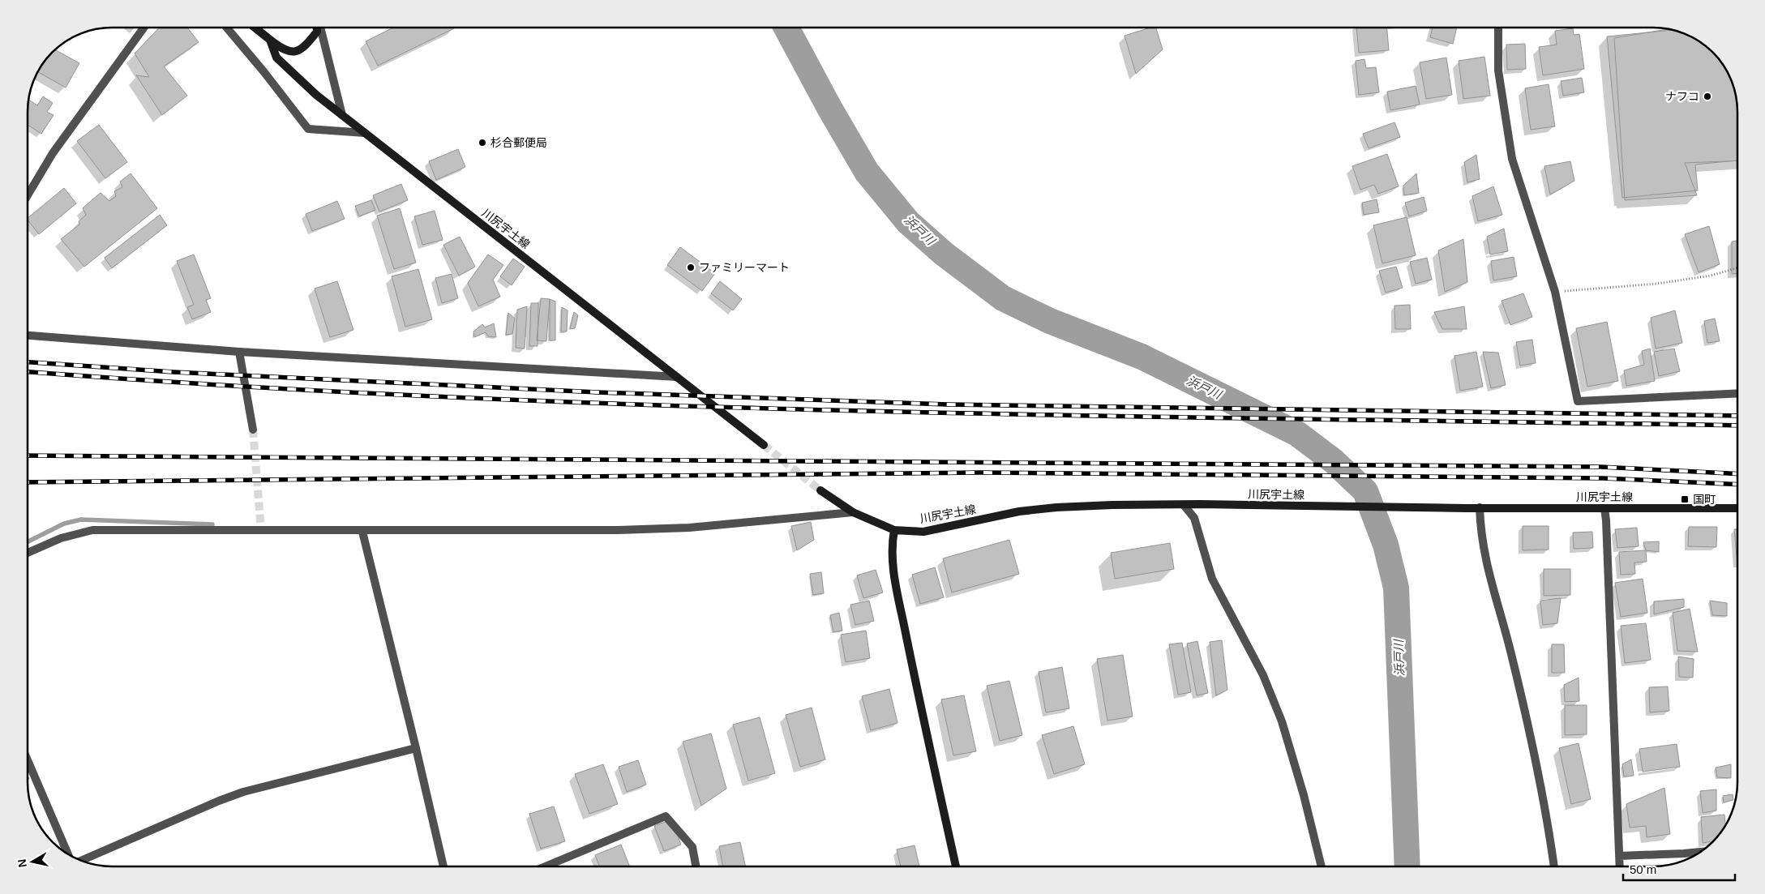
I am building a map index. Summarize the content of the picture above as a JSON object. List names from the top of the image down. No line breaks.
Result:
{"streets":{"main road":["川尻宇土線"]},"water":["浜戸川"],"places":{"other":["ナフコ","杉合郵便局","ファミリーマート"],"transit":["国町"]},"scale_bar":"50 m","north":"left"}
